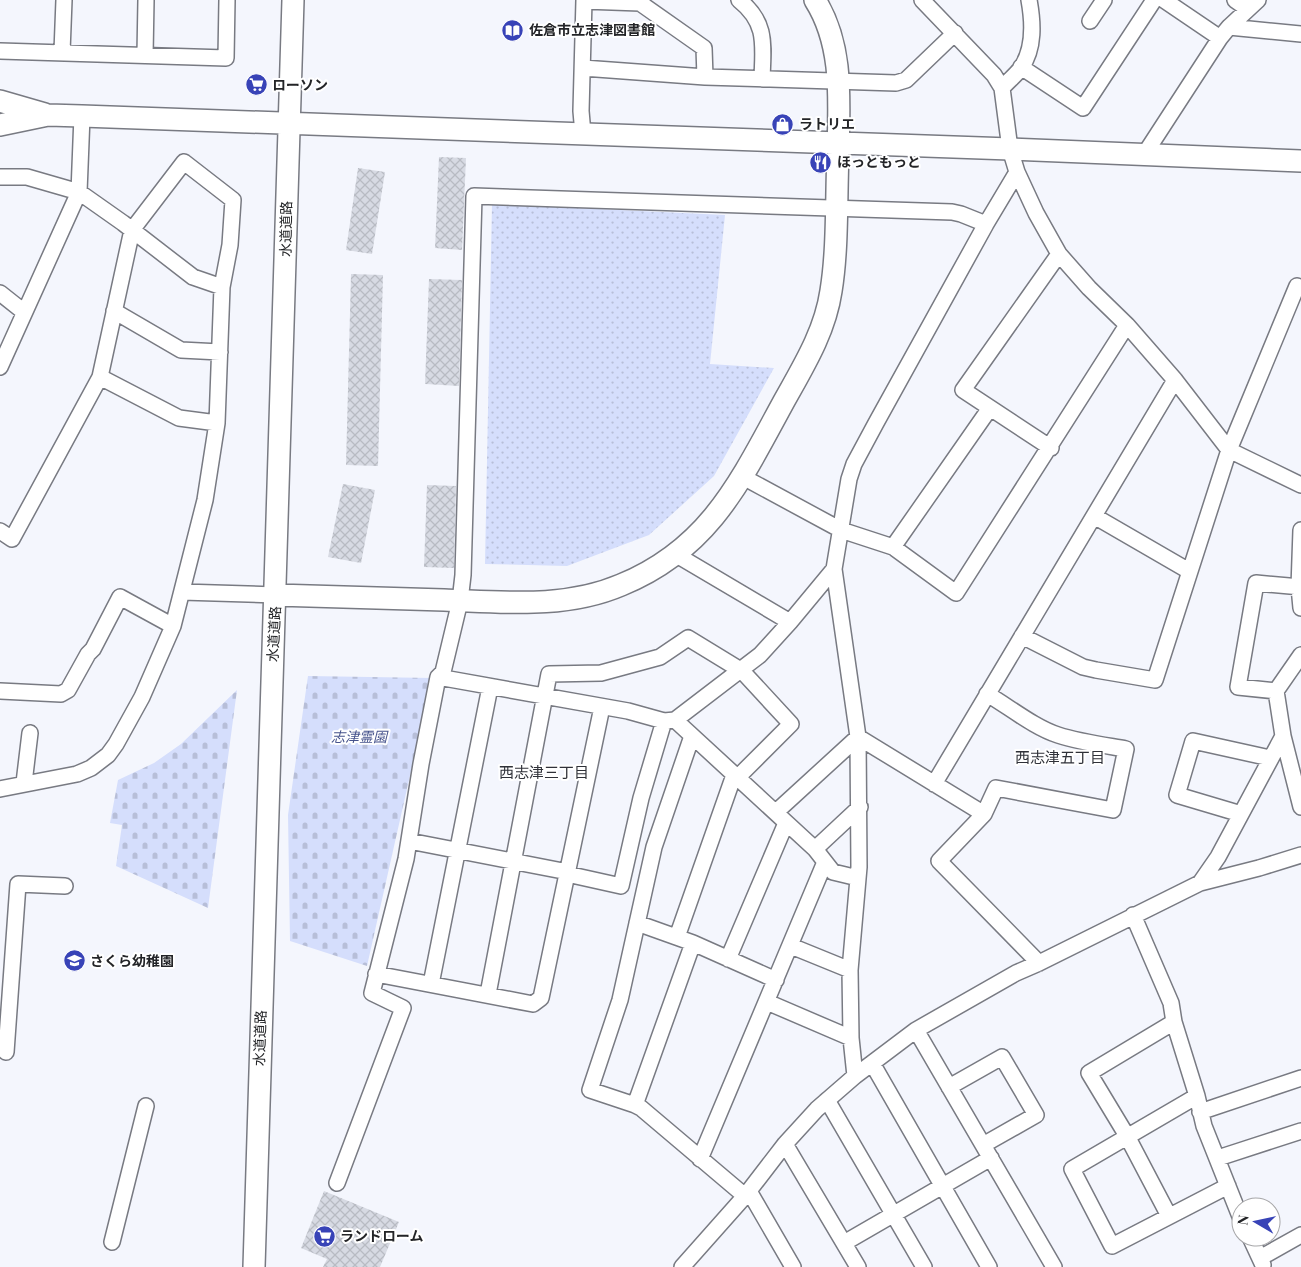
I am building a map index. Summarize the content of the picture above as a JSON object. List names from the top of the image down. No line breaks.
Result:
{"streets":{"street":["水道道路"]},"districts":["西志津五丁目","西志津三丁目"],"parks":["志津霊園"],"places":{"library":["佐倉市立志津図書館"],"supermarket":["ローソン","ランドローム"],"shop":["ラトリエ"],"restaurant":["ほっともっと"],"school or university":["さくら幼稚園"]},"north":"left"}
